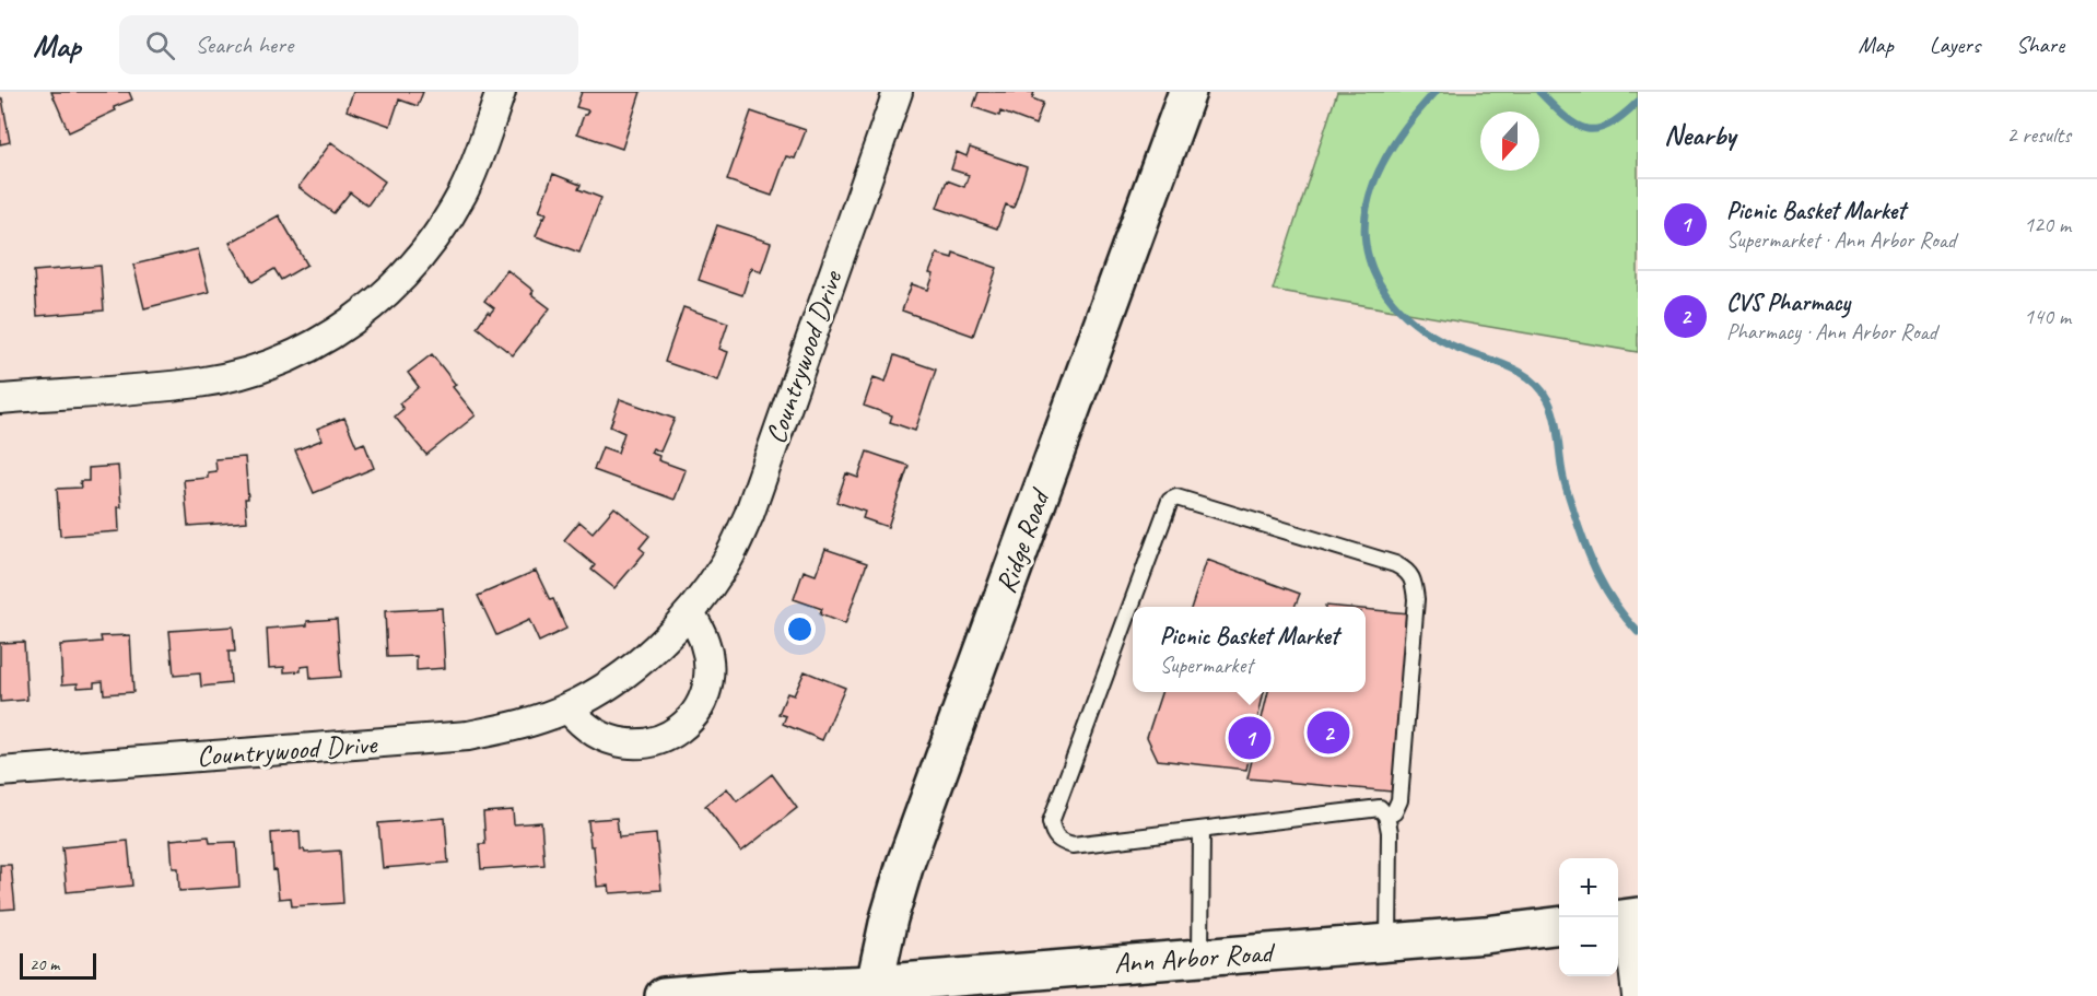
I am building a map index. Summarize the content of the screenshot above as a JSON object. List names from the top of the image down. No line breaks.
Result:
{"streets":{"street":["Countrywood Drive","Ridge Road","Ann Arbor Road"]},"crossings":[["Ridge Road","Ann Arbor Road"]],"scale_bar":"20 m","north":"bottom","page":{"header":"Map","search":"Search here","nav":["Map","Layers","Share"],"heading":["Nearby","2 results"],"list":[{"mark":"1","name":"Picnic Basket Market","note":"Supermarket · Ann Arbor Road","value":"120 m"},{"mark":"2","name":"CVS Pharmacy","note":"Pharmacy · Ann Arbor Road","value":"140 m"}],"popup":["Picnic Basket Market","Supermarket"],"pins":["2","1"],"map_buttons":["+","−"],"scale":"20 m"}}
